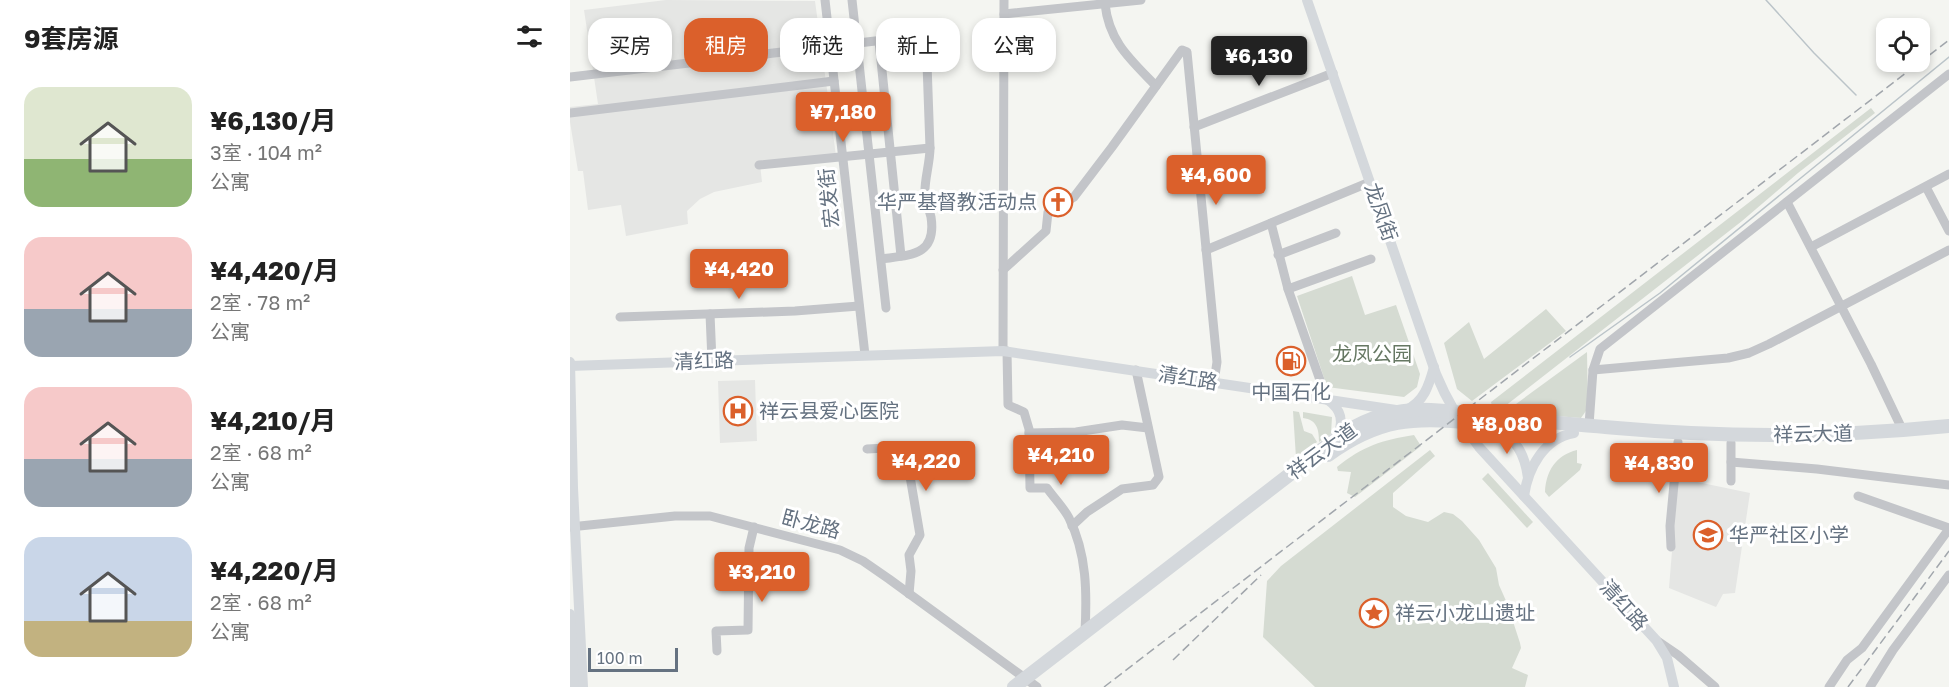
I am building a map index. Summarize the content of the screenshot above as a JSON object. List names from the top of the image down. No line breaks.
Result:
{"streets":{"highway":["祥云大道"],"main road":["龙凤街","清红路"],"street":["宏发街","卧龙路"]},"crossings":[["宏发街","清红路"],["龙凤街","清红路"],["龙凤街","祥云大道"],["清红路","祥云大道"],["祥云大道","卧龙路"]],"parks":["龙凤公园"],"places":{"church":["华严基督教活动点"],"fuel station":["中国石化"],"hospital":["祥云县爱心医院"],"school or university":["华严社区小学"],"place":["祥云小龙山遗址"]},"scale_bar":"100 m","page":{"heading":"9套房源","chip":["买房","租房","筛选","新上","公寓"],"price":["¥6,130","¥7,180","¥4,600","¥4,420","¥8,080","¥4,210","¥4,220","¥4,830","¥3,210"],"list":[{"name":"¥6,130/月","note":"3室 · 104 m² · 公寓"},{"name":"¥4,420/月","note":"2室 · 78 m² · 公寓"},{"name":"¥4,210/月","note":"2室 · 68 m² · 公寓"},{"name":"¥4,220/月","note":"2室 · 68 m² · 公寓"}],"scale":"100 m"}}
